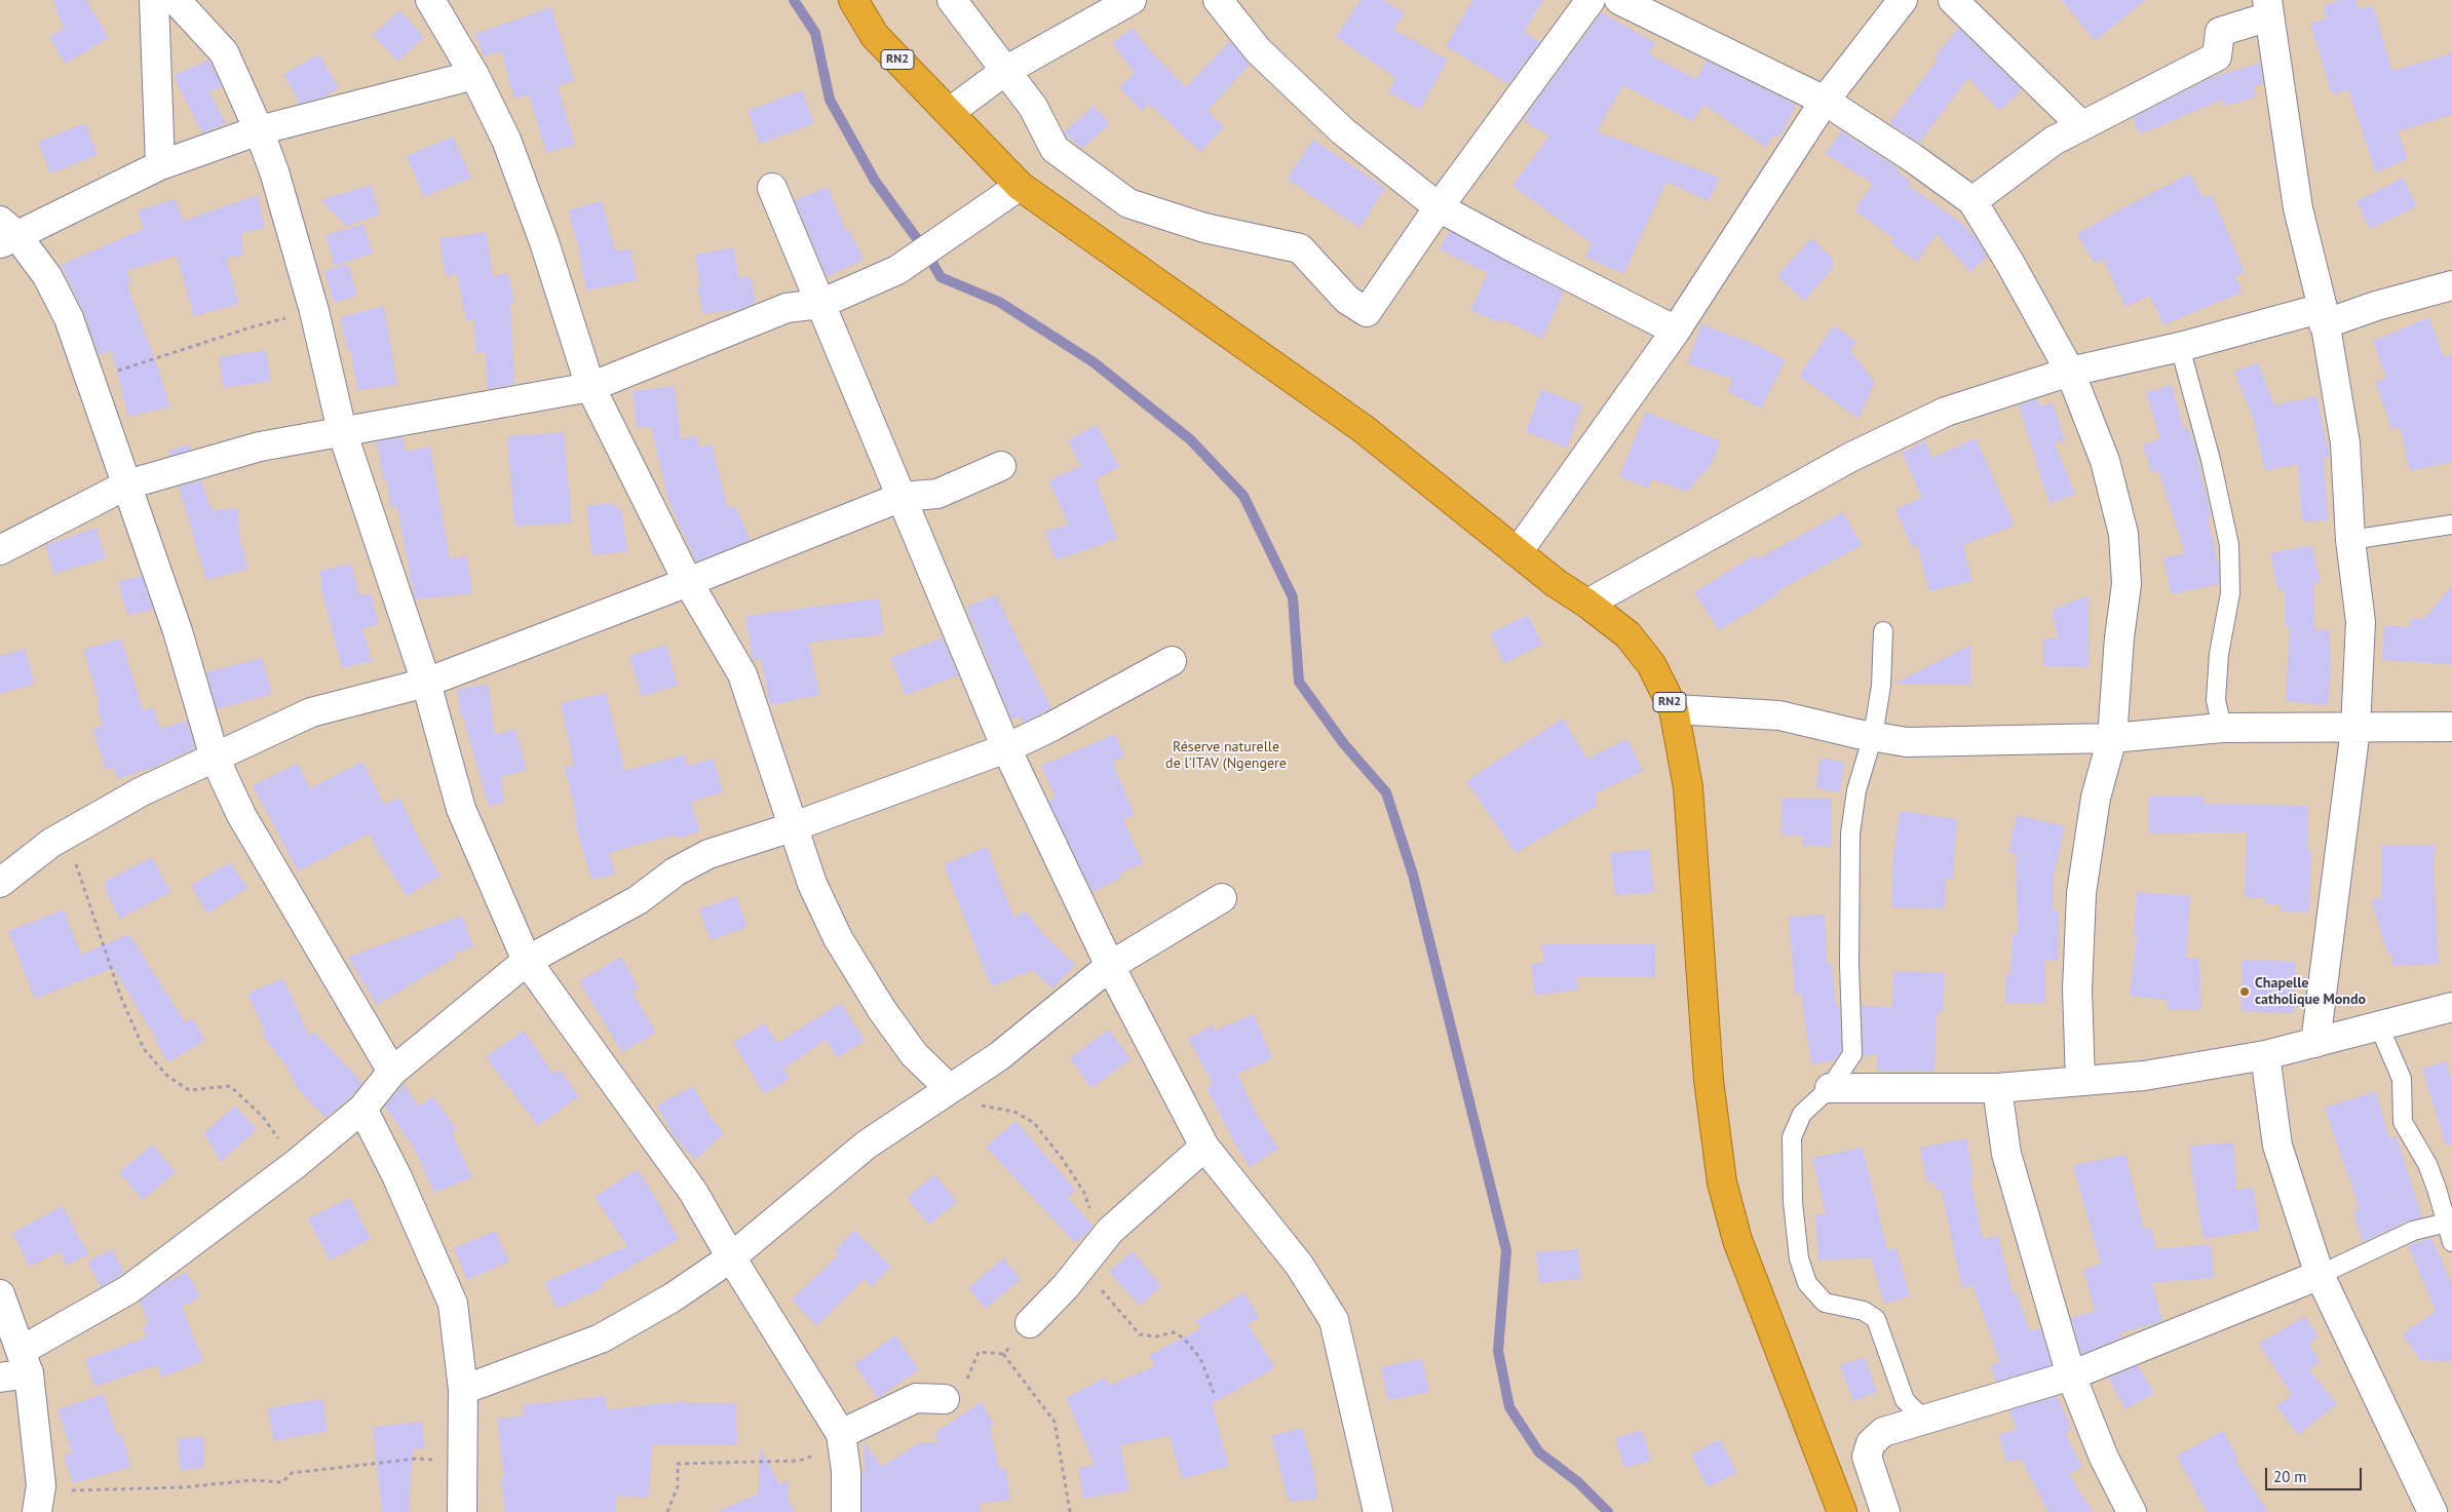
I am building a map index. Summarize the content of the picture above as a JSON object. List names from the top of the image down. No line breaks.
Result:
{"streets":{"highway":["RN2"]},"parks":["Réserve naturelle de l'ITAV (Ngengere"],"places":["Chapelle catholique Mondo"],"scale_bar":"20 m"}
